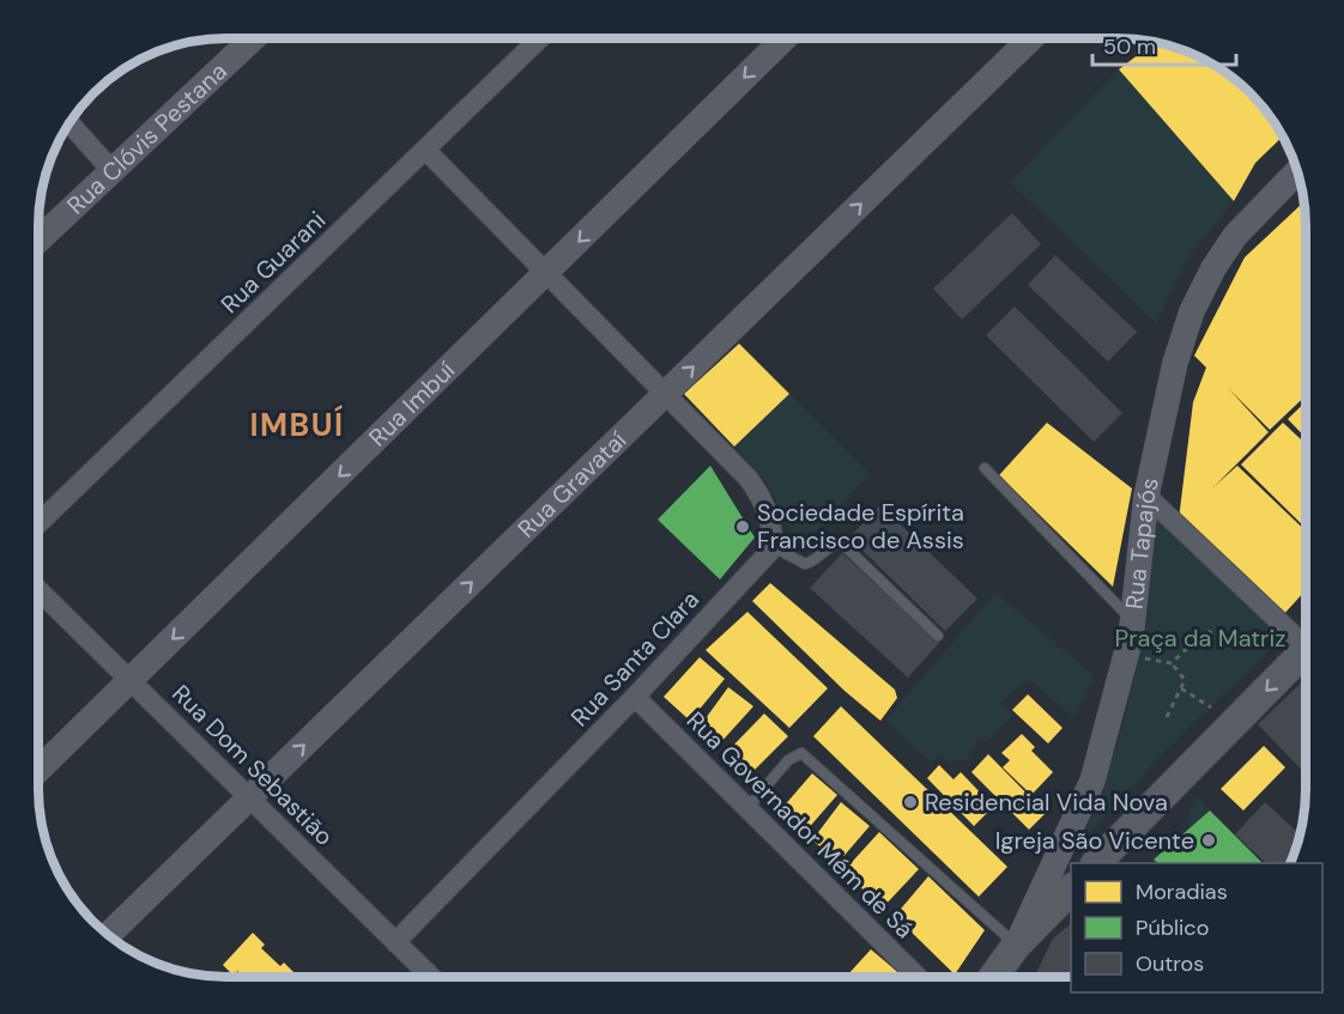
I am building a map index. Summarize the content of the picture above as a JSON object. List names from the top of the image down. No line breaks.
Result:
{"streets":{"street":["Rua Clóvis Pestana","Rua Guarani","Rua Imbuí","Rua Gravataí","Rua Tapajós","Rua Santa Clara","Rua Dom Sebastião","Rua Governador Mém de Sá"]},"crossings":[["Rua Imbuí","Rua Dom Sebastião"],["Rua Gravataí","Rua Dom Sebastião"],["Rua Santa Clara","Rua Dom Sebastião"],["Rua Santa Clara","Rua Governador Mém de Sá"]],"one_way":["Rua Imbuí","Rua Gravataí"],"districts":["IMBUÍ"],"parks":["Praça da Matriz"],"places":["Sociedade Espírita Francisco de Assis","Residencial Vida Nova","Igreja São Vicente"],"legend":["Moradias","Público","Outros"],"scale_bar":"50 m"}
